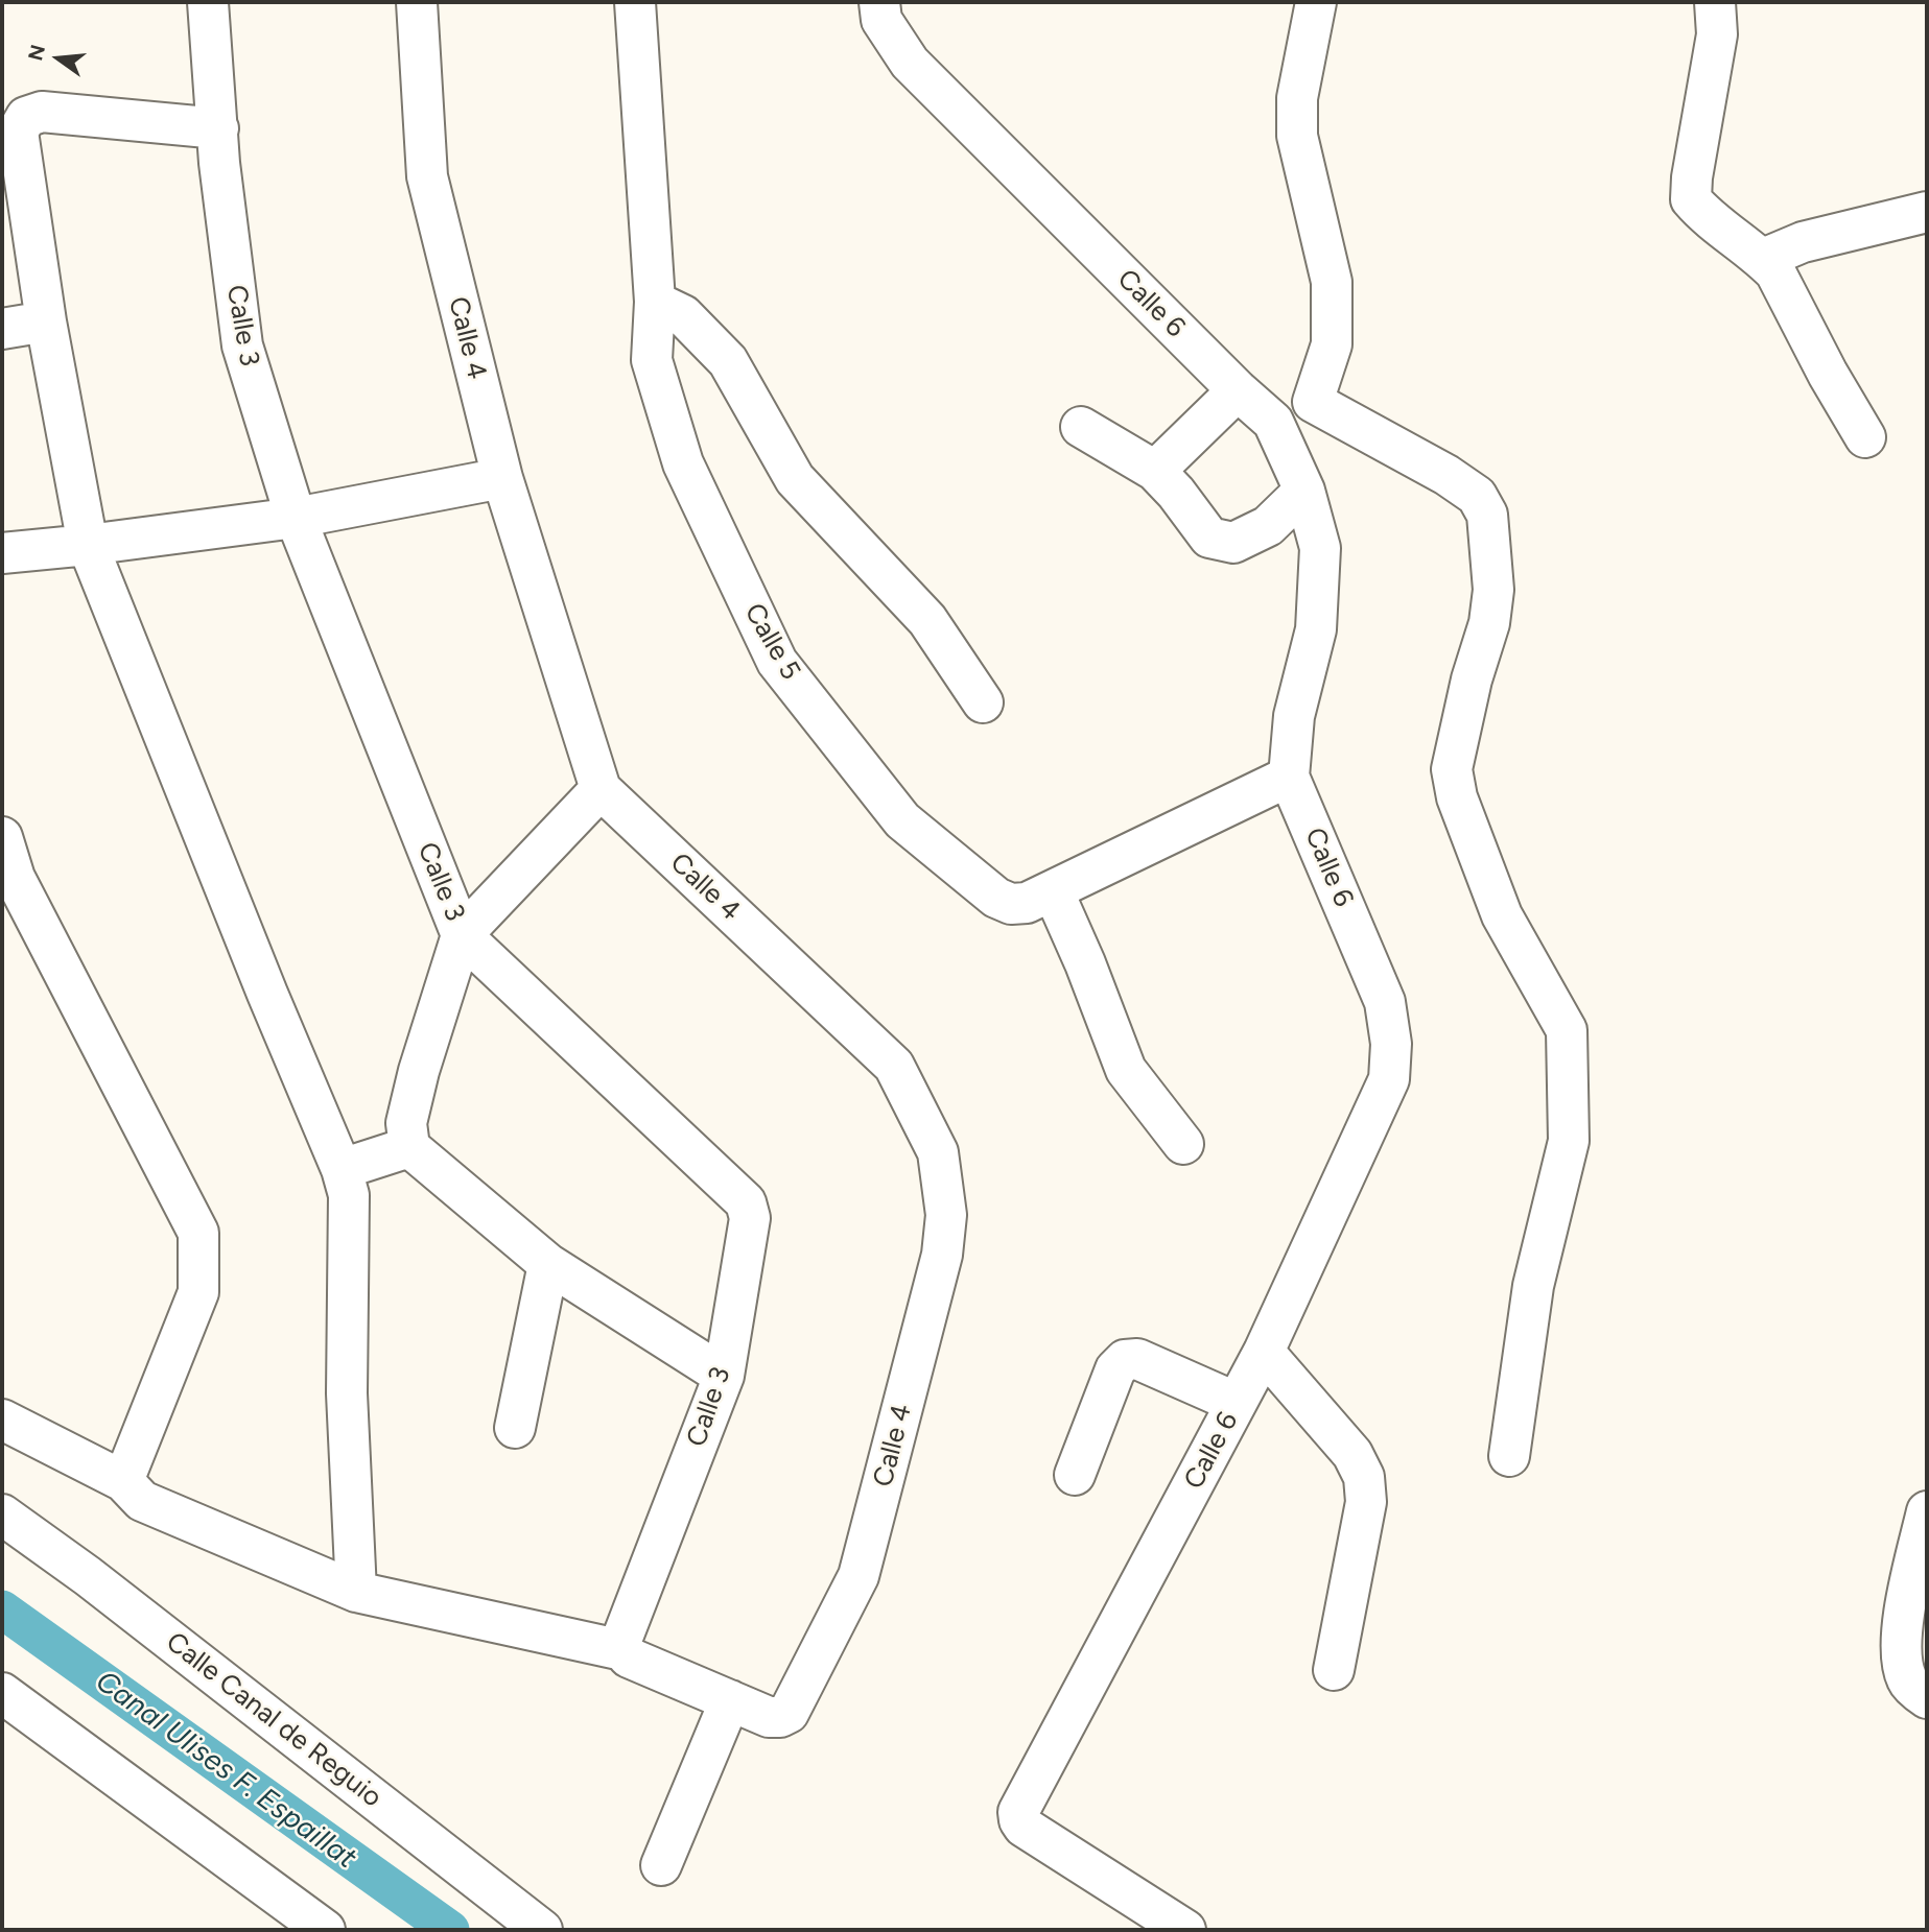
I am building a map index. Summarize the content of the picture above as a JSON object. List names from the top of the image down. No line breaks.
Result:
{"streets":{"street":["Calle 6","Calle 3","Calle 4","Calle 5","Calle Canal de Reguio"]},"crossings":[["Calle 6","Calle 5"]],"water":["Canal Ulises F. Espaillat"],"north":"left"}
